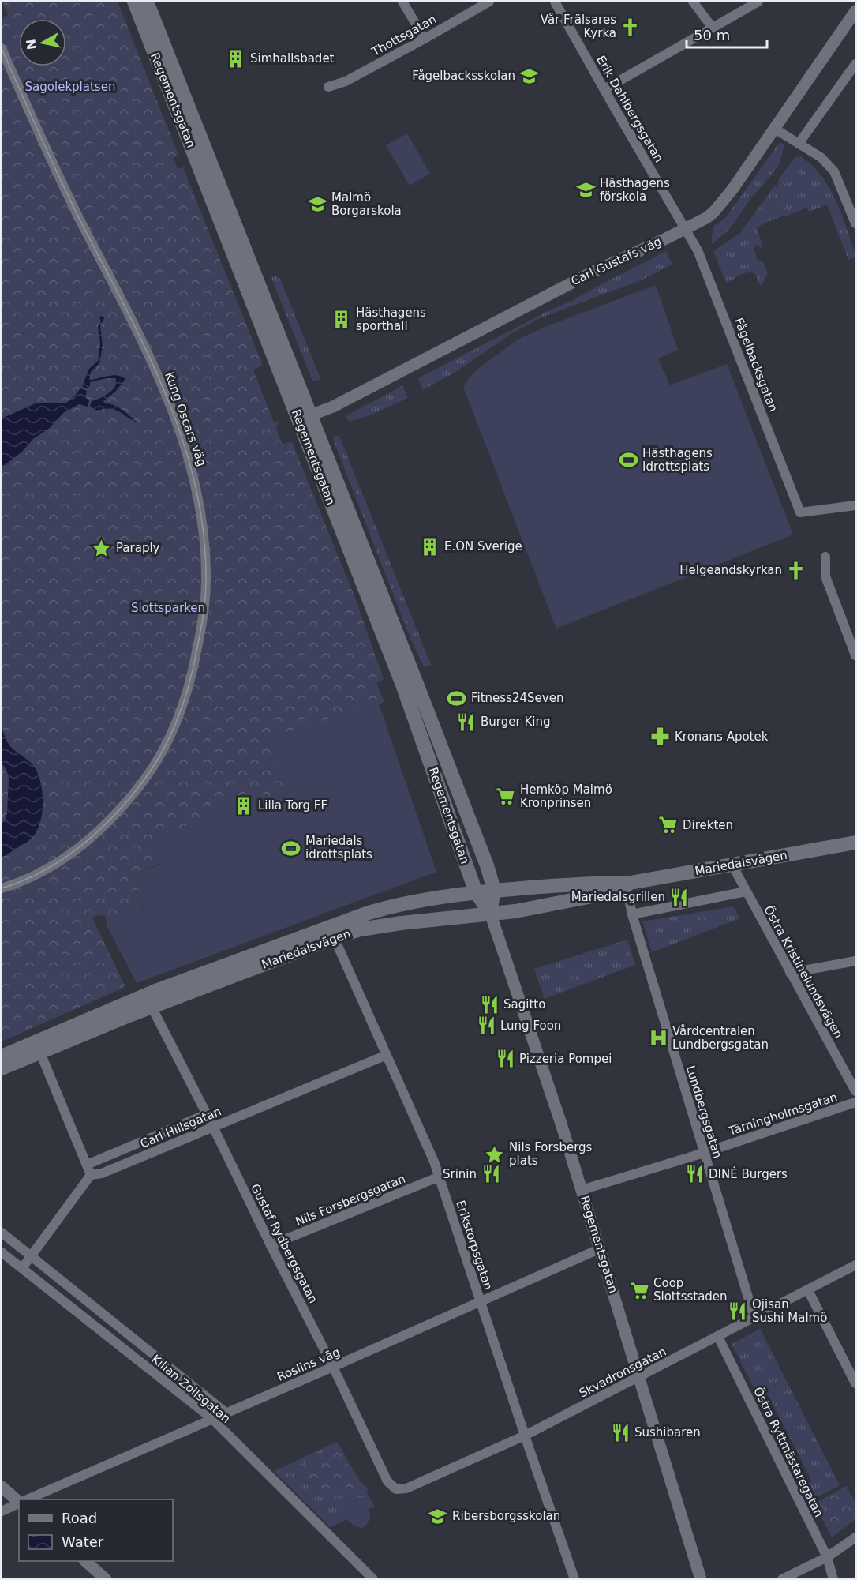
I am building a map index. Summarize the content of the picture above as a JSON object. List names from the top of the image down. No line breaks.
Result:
{"streets":{"main road":["Regementsgatan","Mariedalsvägen"],"street":["Thottsgatan","Erik Dahlbergsgatan","Carl Gustafs väg","Fågelbacksgatan","Kung Oscars väg","Östra Kristinelundsvägen","Lundbergsgatan","Tärningholmsgatan","Carl Hillsgatan","Nils Forsbergsgatan","Gustaf Rydbergsgatan","Erikstorpsgatan","Roslins väg","Skvadronsgatan","Kilian Zollsgatan","Östra Ryttmästaregatan"]},"crossings":[["Regementsgatan","Carl Gustafs väg"],["Regementsgatan","Mariedalsvägen"],["Regementsgatan","Tärningholmsgatan"],["Regementsgatan","Roslins väg"],["Regementsgatan","Skvadronsgatan"],["Erik Dahlbergsgatan","Carl Gustafs väg"],["Erik Dahlbergsgatan","Fågelbacksgatan"],["Carl Gustafs väg","Fågelbacksgatan"],["Mariedalsvägen","Östra Kristinelundsvägen"],["Mariedalsvägen","Lundbergsgatan"],["Mariedalsvägen","Gustaf Rydbergsgatan"],["Mariedalsvägen","Erikstorpsgatan"],["Lundbergsgatan","Tärningholmsgatan"],["Lundbergsgatan","Skvadronsgatan"],["Carl Hillsgatan","Gustaf Rydbergsgatan"],["Carl Hillsgatan","Erikstorpsgatan"],["Nils Forsbergsgatan","Gustaf Rydbergsgatan"],["Nils Forsbergsgatan","Erikstorpsgatan"],["Gustaf Rydbergsgatan","Roslins väg"],["Gustaf Rydbergsgatan","Skvadronsgatan"],["Erikstorpsgatan","Roslins väg"],["Erikstorpsgatan","Skvadronsgatan"],["Roslins väg","Kilian Zollsgatan"],["Skvadronsgatan","Östra Ryttmästaregatan"]],"parks":["Sagolekplatsen","Slottsparken"],"places":{"church":["Vår Frälsares Kyrka","Helgeandskyrkan"],"building":["Simhallsbadet","Hästhagens sporthall","E.ON Sverige","Lilla Torg FF"],"school or university":["Fågelbacksskolan","Hästhagens förskola","Malmö Borgarskola","Ribersborgsskolan"],"sports":["Hästhagens Idrottsplats","Fitness24Seven","Mariedals idrottsplats"],"place":["Paraply","Nils Forsbergs plats"],"restaurant":["Burger King","Mariedalsgrillen","Sagitto","Lung Foon","Pizzeria Pompei","Srinin","DINÉ Burgers","Ojisan Sushi Malmö","Sushibaren"],"pharmacy":["Kronans Apotek"],"supermarket":["Hemköp Malmö Kronprinsen","Direkten","Coop Slottsstaden"],"hospital":["Vårdcentralen Lundbergsgatan"]},"legend":["Road","Water"],"scale_bar":"50 m","north":"left"}
